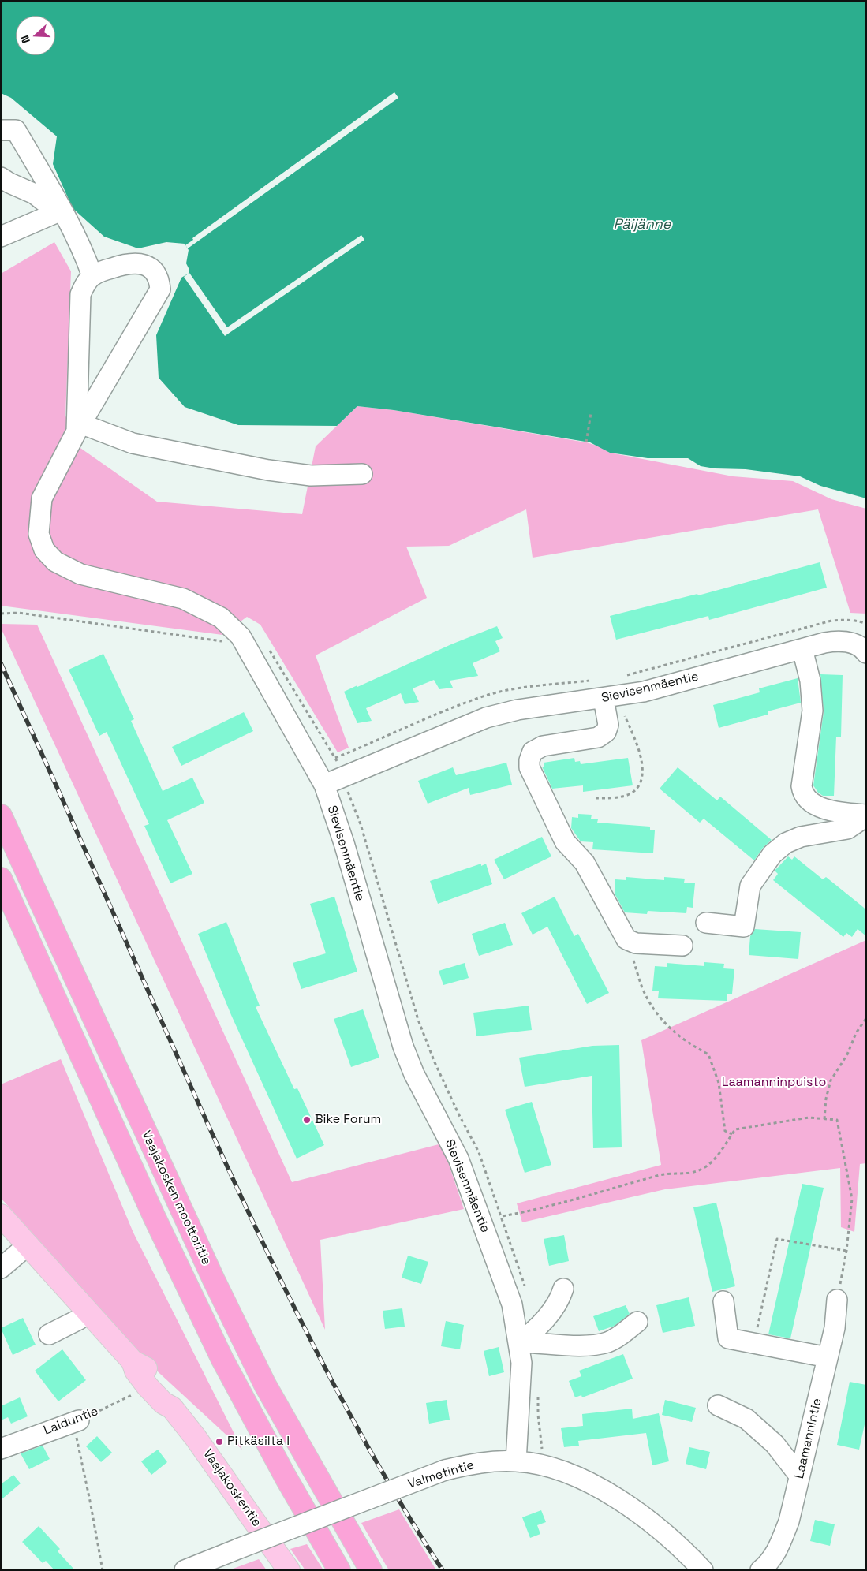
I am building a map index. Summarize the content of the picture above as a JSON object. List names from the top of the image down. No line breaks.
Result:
{"streets":{"highway":["Vaajakosken moottoritie"],"main road":["Vaajakoskentie"],"street":["Sievisenmäentie","Laiduntie","Laamannintie","Valmetintie"]},"crossings":[["Sievisenmäentie","Valmetintie"]],"water":["Päijänne"],"parks":["Laamanninpuisto"],"places":["Bike Forum","Pitkäsilta I"],"north":"left"}
